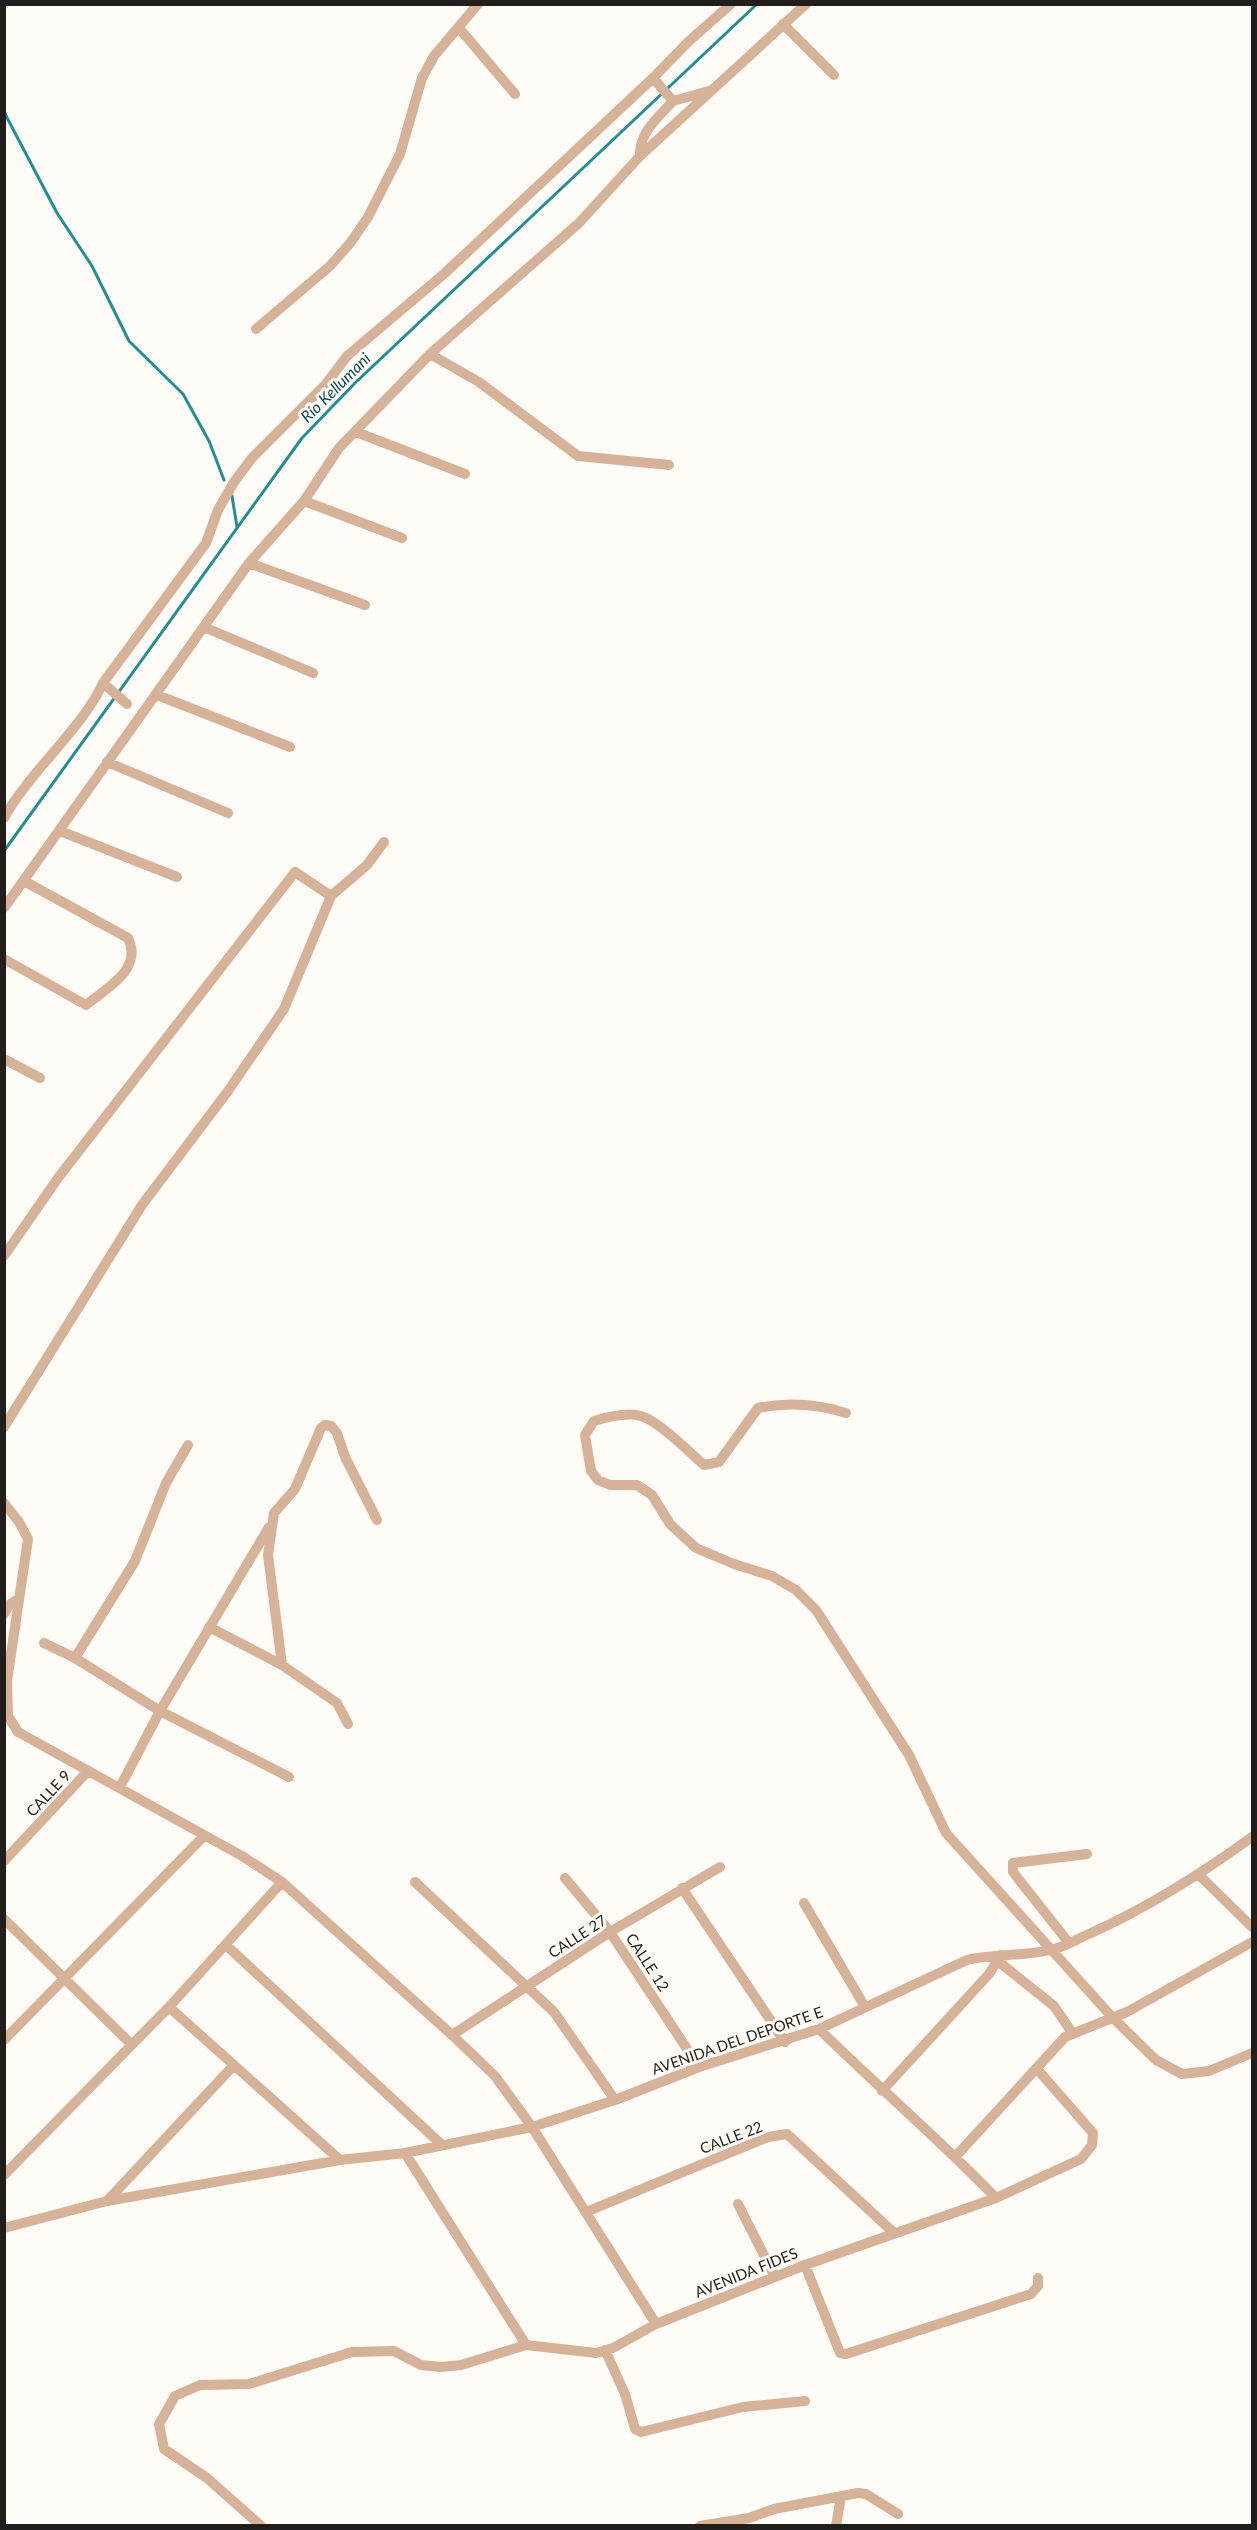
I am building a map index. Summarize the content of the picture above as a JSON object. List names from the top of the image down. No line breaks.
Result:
{"streets":{"street":["CALLE 9","CALLE 27","CALLE 12","AVENIDA DEL DEPORTE E","CALLE 22","AVENIDA FIDES"]},"crossings":[["CALLE 27","CALLE 12"],["CALLE 12","AVENIDA DEL DEPORTE E"],["CALLE 22","AVENIDA FIDES"]],"water":["Río Kellumani"]}
